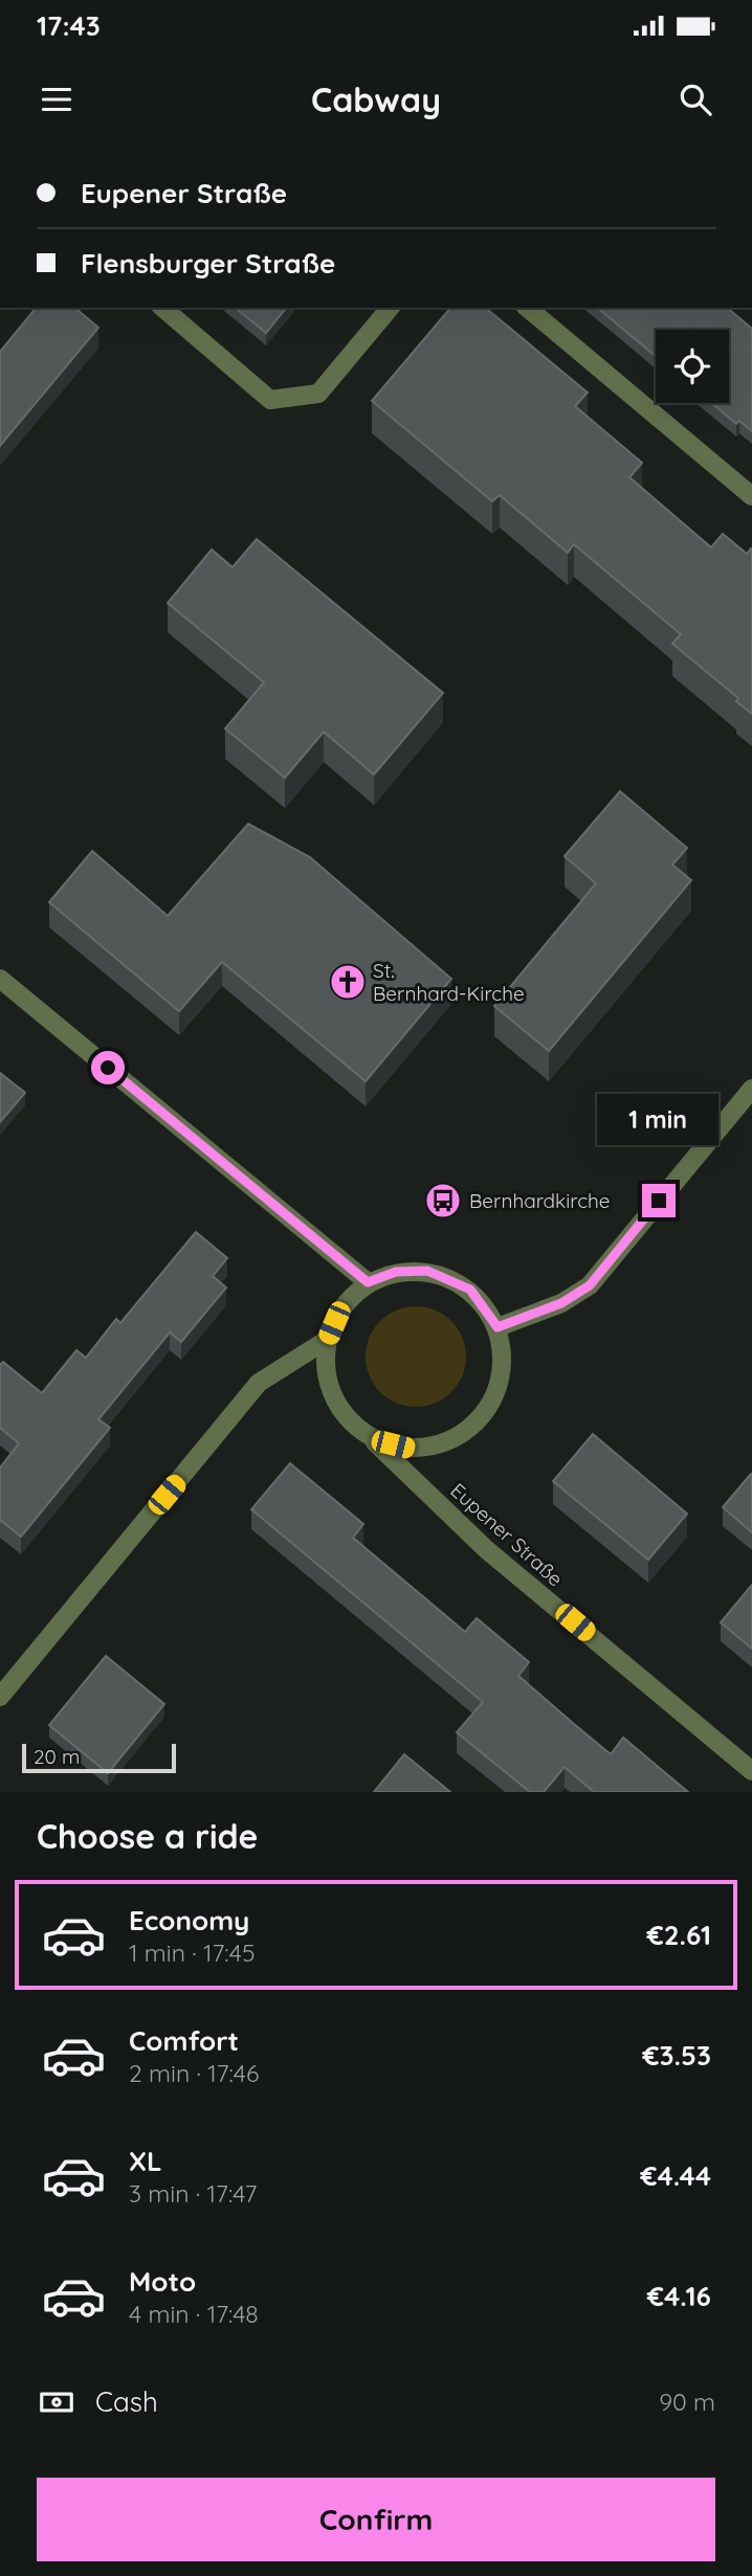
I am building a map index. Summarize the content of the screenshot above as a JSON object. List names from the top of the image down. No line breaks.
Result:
{"streets":{"street":["Eupener Straße"]},"places":{"church":["St. Bernhard-Kirche"],"bus stop":["Bernhardkirche"]},"scale_bar":"20 m","page":{"status":"17:43","header":"Cabway","banner":["Eupener Straße","Flensburger Straße"],"bubble":"1 min","scale":"20 m","heading":"Choose a ride","list":[{"name":"Economy","note":"1 min · 17:45","value":"€2.61"},{"name":"Comfort","note":"2 min · 17:46","value":"€3.53"},{"name":"XL","note":"3 min · 17:47","value":"€4.44"},{"name":"Moto","note":"4 min · 17:48","value":"€4.16"}],"pay":["Cash","90 m"],"buttons":"Confirm"}}
